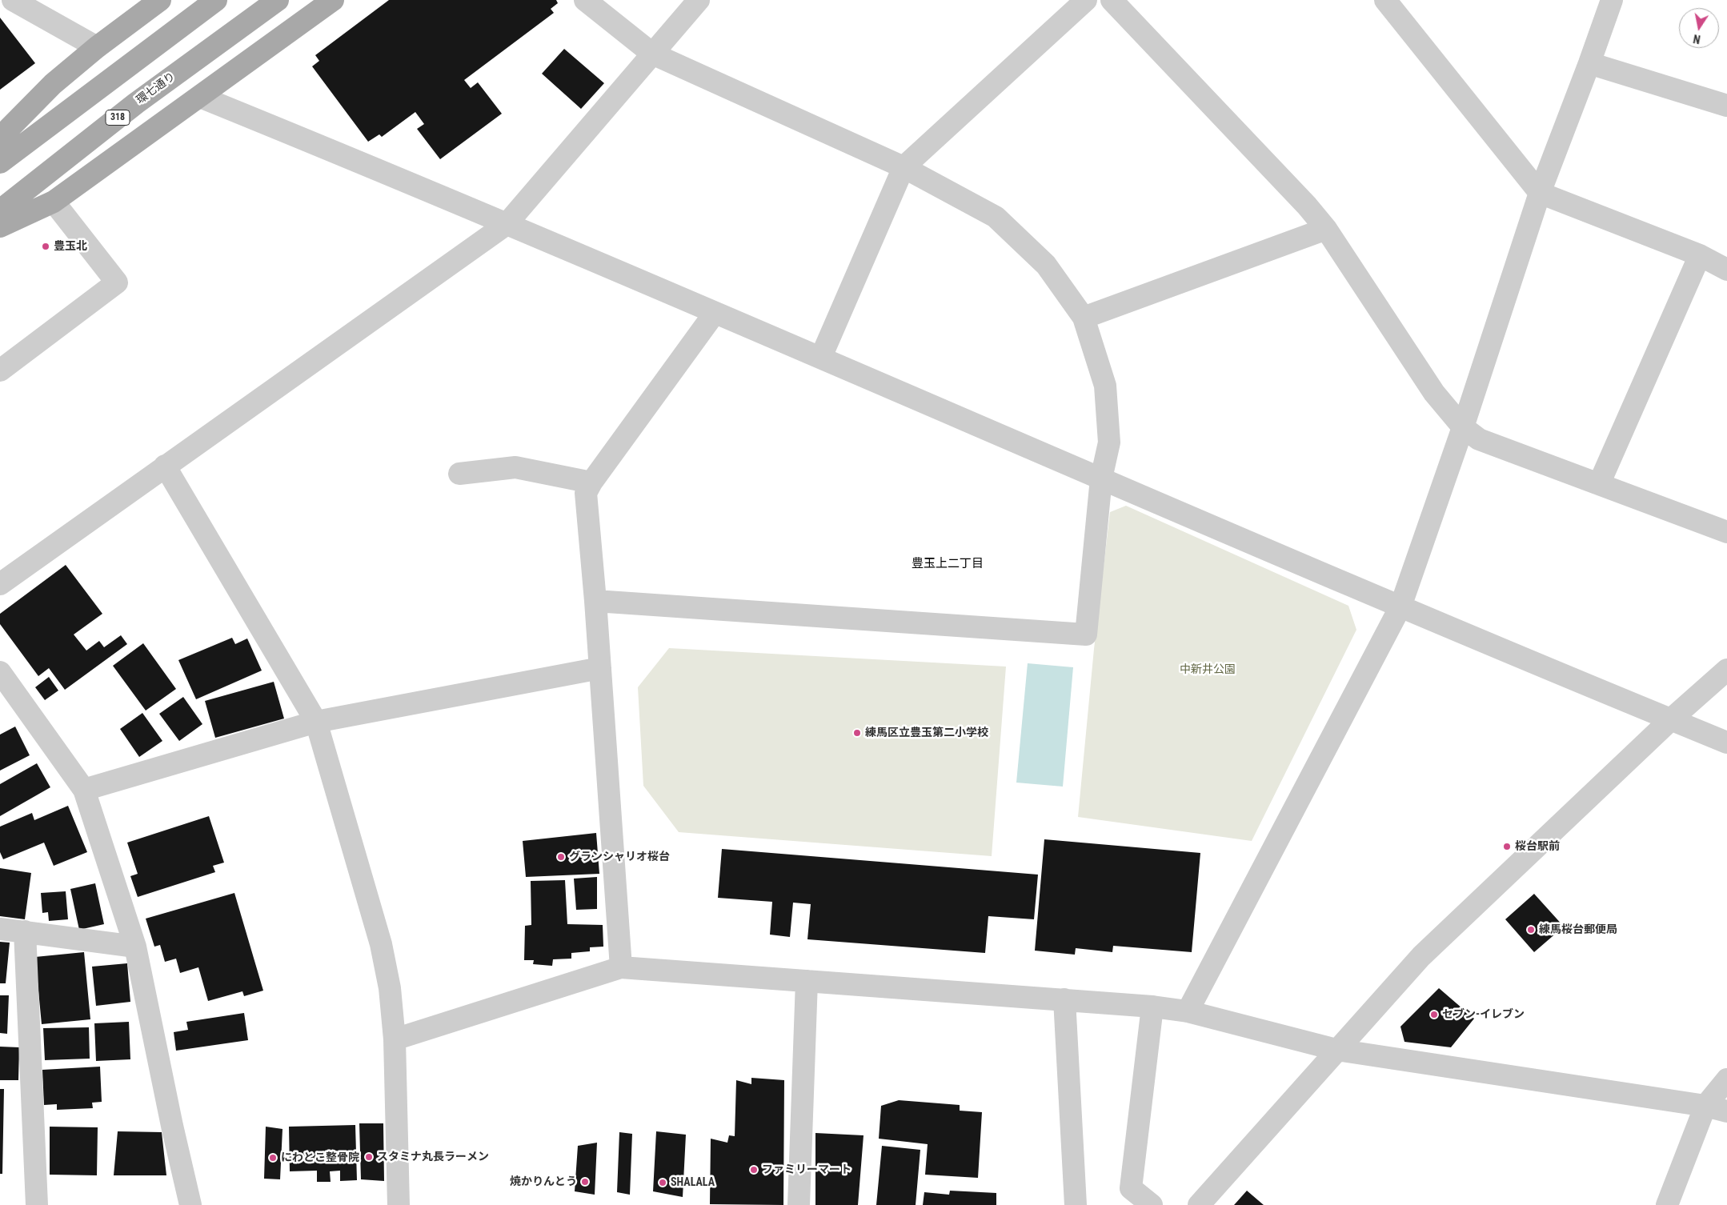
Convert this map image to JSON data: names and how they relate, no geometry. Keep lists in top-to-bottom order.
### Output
{
  "streets": {
    "main road": ["環七通り", "318"]
  },
  "districts": ["豊玉上二丁目"],
  "parks": ["中新井公園"],
  "places": [
    "豊玉北",
    "練馬区立豊玉第二小学校",
    "桜台駅前",
    "グランシャリオ桜台",
    "練馬桜台郵便局",
    "セブン-イレブン",
    "スタミナ丸長ラーメン",
    "にわとこ整骨院",
    "ファミリーマート",
    "焼かりんとう",
    "SHALALA"
  ],
  "north": "bottom"
}
